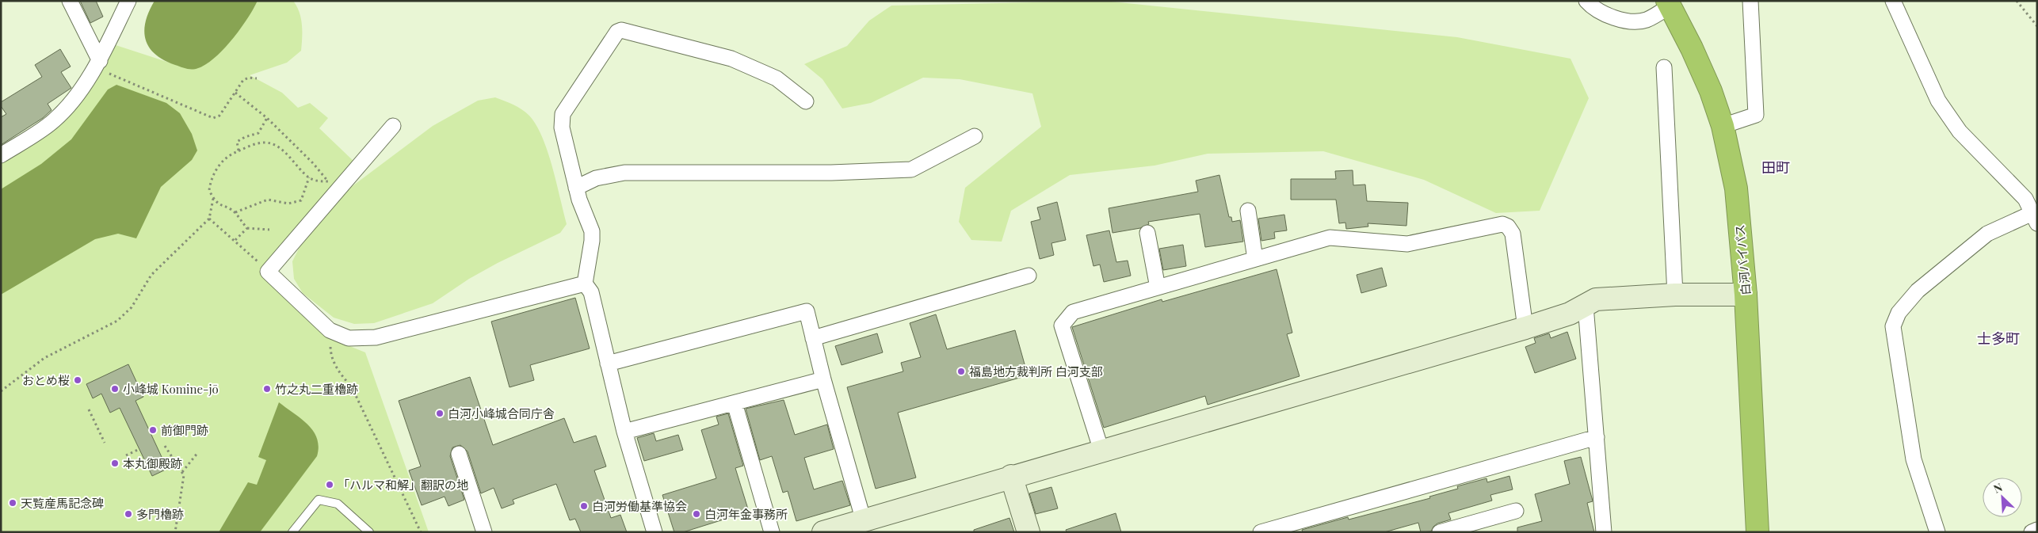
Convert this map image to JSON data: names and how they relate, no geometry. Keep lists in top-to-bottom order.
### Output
{
  "streets": {
    "highway": ["白河バイパス"]
  },
  "districts": ["田町", "士多町"],
  "places": [
    "福島地方裁判所 白河支部",
    "おとめ桜",
    "小峰城 Komine-jō",
    "竹之丸二重櫓跡",
    "白河小峰城合同庁舎",
    "前御門跡",
    "本丸御殿跡",
    "「ハルマ和解」翻訳の地",
    "天覧産馬記念碑",
    "白河労働基準協会",
    "多門櫓跡",
    "白河年金事務所"
  ],
  "north": "top left"
}
